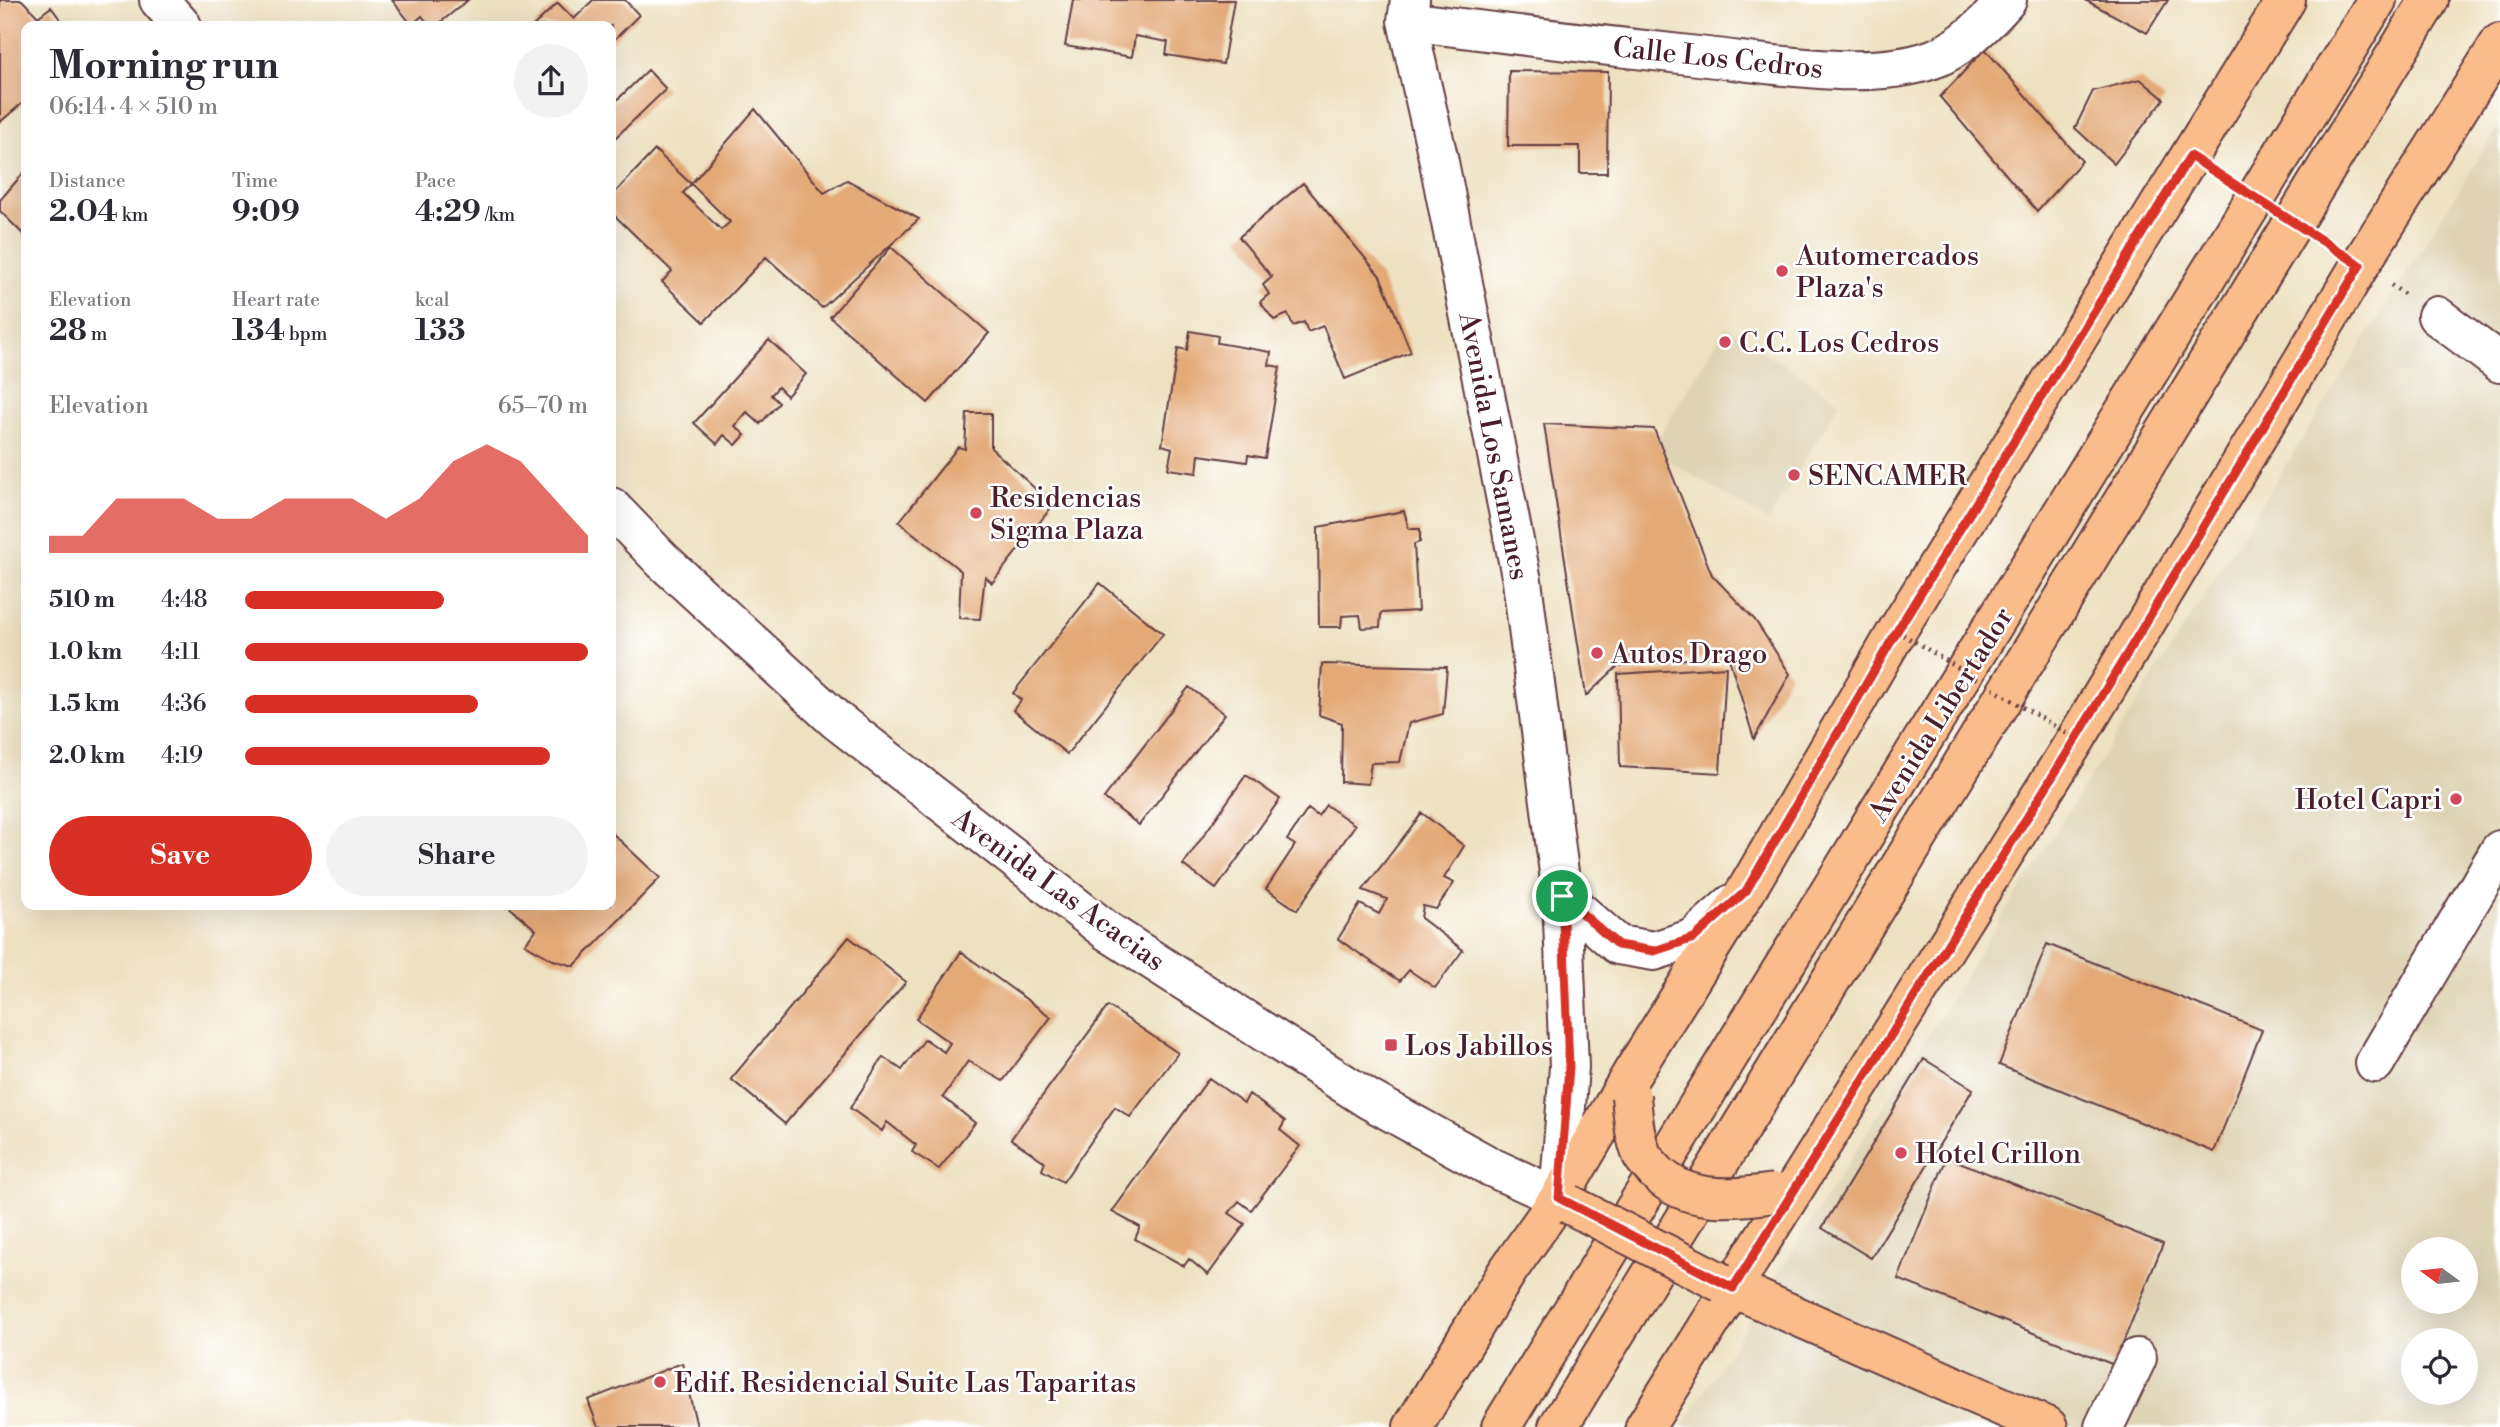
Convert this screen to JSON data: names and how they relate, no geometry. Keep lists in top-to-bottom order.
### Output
{
  "streets": {
    "main road": ["Avenida Libertador"],
    "street": ["Calle Los Cedros", "Avenida Los Samanes", "Avenida Las Acacias"]
  },
  "crossings": [
    ["Calle Los Cedros", "Avenida Los Samanes"],
    ["Avenida Los Samanes", "Avenida Las Acacias"]
  ],
  "places": {
    "other": [
      "Automercados Plaza's",
      "C.C. Los Cedros",
      "SENCAMER",
      "Residencias Sigma Plaza",
      "Autos Drago",
      "Hotel Capri",
      "Hotel Crillon",
      "Edif. Residencial Suite Las Taparitas"
    ],
    "transit": ["Los Jabillos"]
  },
  "north": "left",
  "page": {
    "heading": ["Morning run", "06:14 · 4 × 510 m"],
    "stats": [
      ["Distance", "2.04 km"],
      ["Time", "9:09"],
      ["Pace", "4:29 /km"],
      ["Elevation", "28 m"],
      ["Heart rate", "134 bpm"],
      ["kcal", "133"]
    ],
    "chart": ["Elevation", "65–70 m"],
    "list": [
      {
        "name": "510 m",
        "note": "4:48"
      },
      {
        "name": "1.0 km",
        "note": "4:11"
      },
      {
        "name": "1.5 km",
        "note": "4:36"
      },
      {
        "name": "2.0 km",
        "note": "4:19"
      }
    ],
    "buttons": ["Save", "Share"]
  }
}
